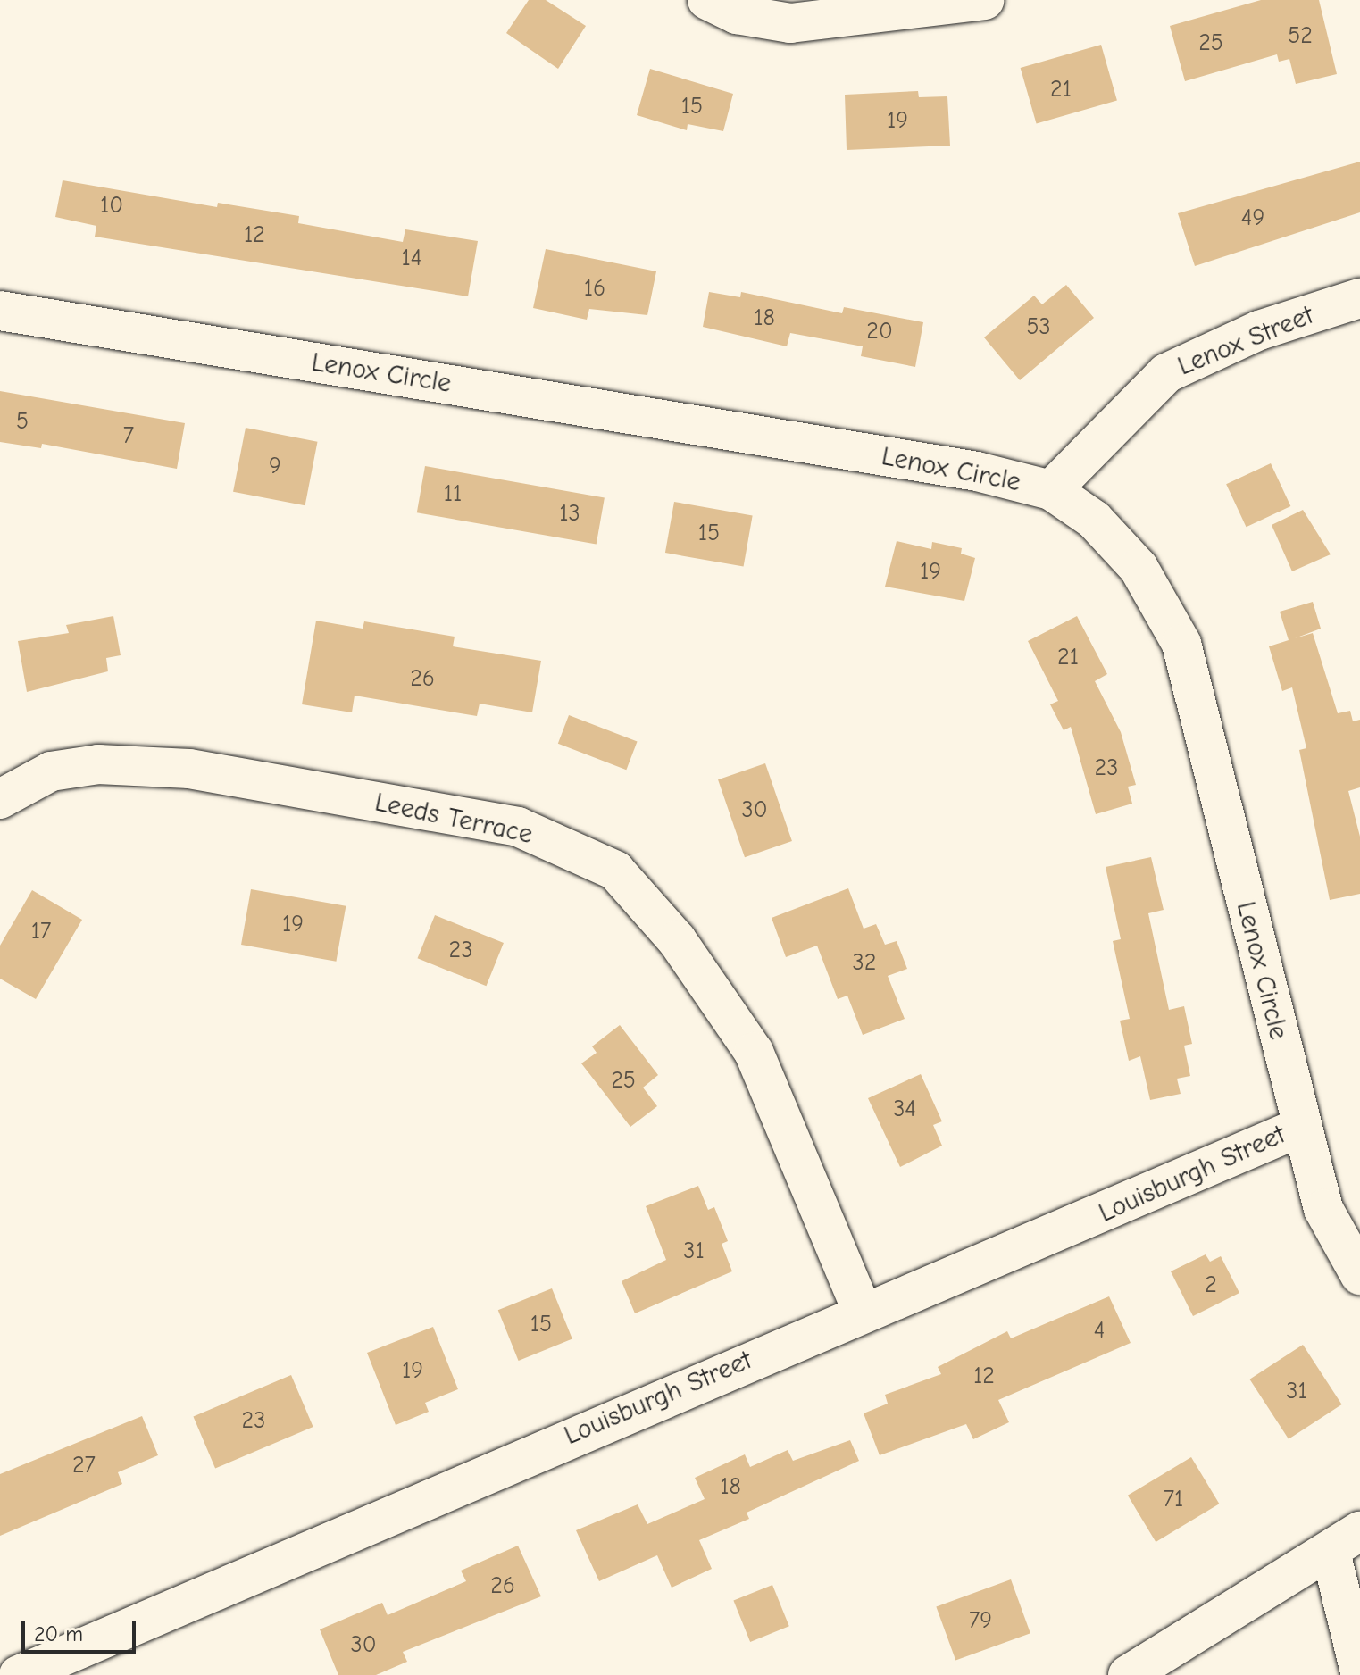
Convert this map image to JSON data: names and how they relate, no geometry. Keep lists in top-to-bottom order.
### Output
{
  "streets": {
    "street": [
      "Lenox Street",
      "Lenox Circle",
      "Leeds Terrace",
      "Louisburgh Street"
    ]
  },
  "crossings": [
    ["Lenox Street", "Lenox Circle"],
    ["Lenox Circle", "Louisburgh Street"],
    ["Leeds Terrace", "Louisburgh Street"]
  ],
  "house_numbers": [
    "52",
    "25",
    "21",
    "15",
    "19",
    "10",
    "49",
    "12",
    "14",
    "16",
    "18",
    "53",
    "20",
    "5",
    "7",
    "9",
    "11",
    "13",
    "15",
    "19",
    "21",
    "26",
    "23",
    "30",
    "19",
    "17",
    "23",
    "32",
    "25",
    "34",
    "31",
    "2",
    "15",
    "4",
    "19",
    "12",
    "31",
    "23",
    "27",
    "18",
    "71",
    "26",
    "79",
    "30"
  ],
  "scale_bar": "20 m"
}
